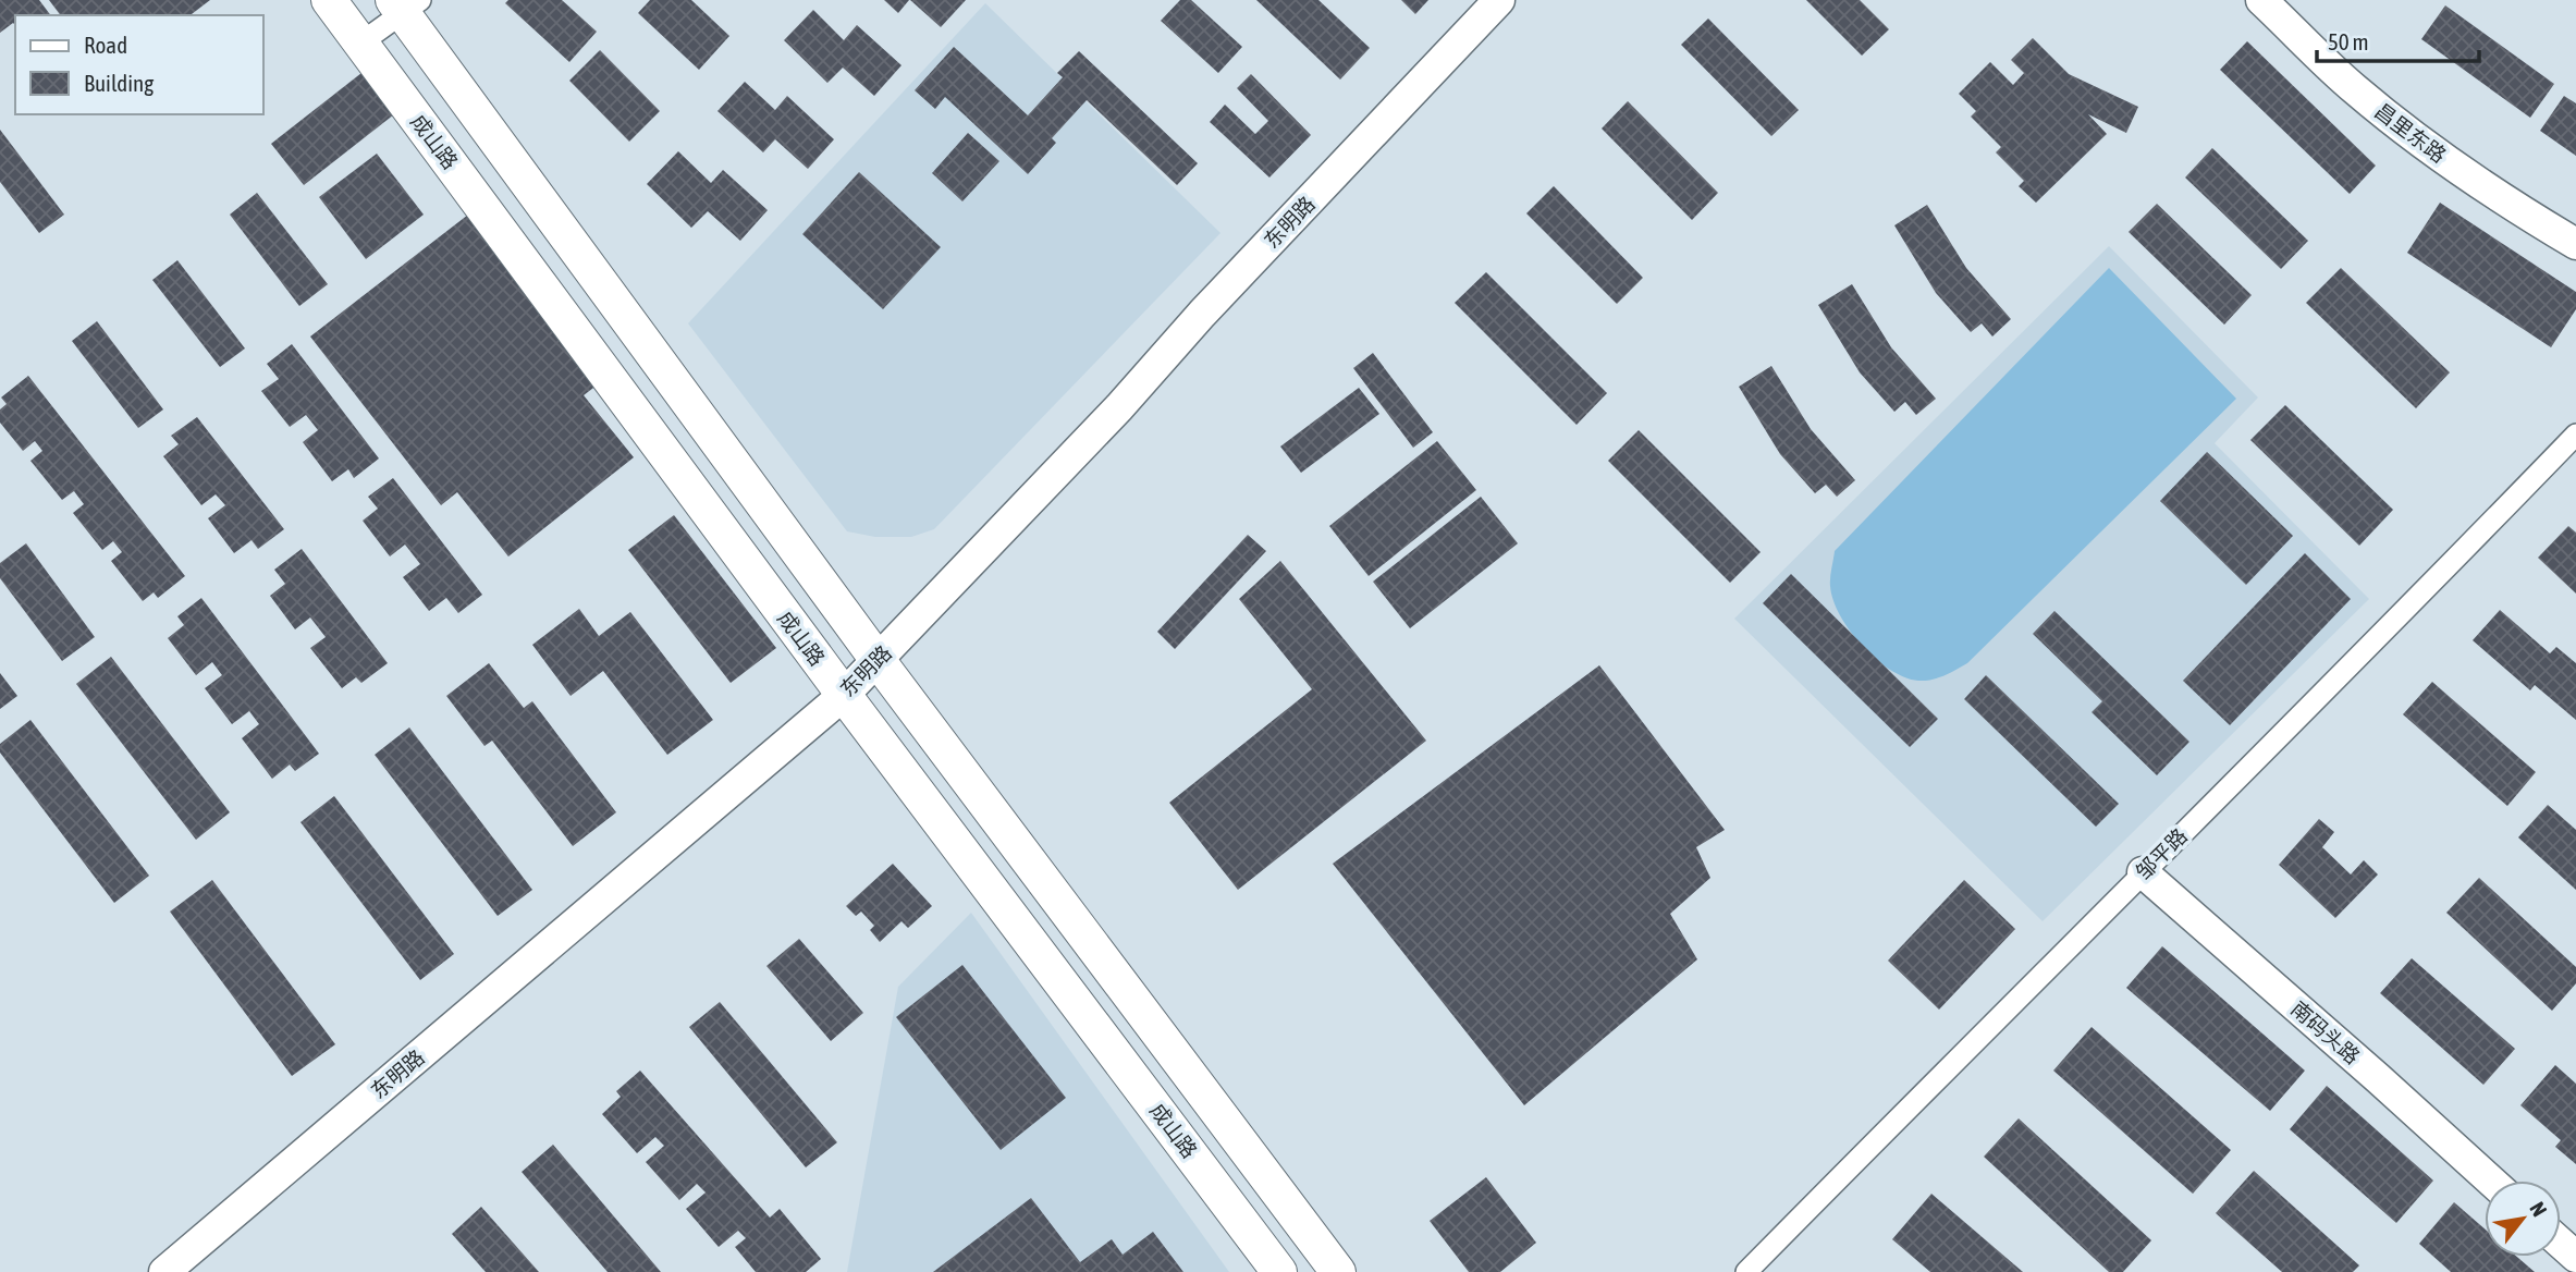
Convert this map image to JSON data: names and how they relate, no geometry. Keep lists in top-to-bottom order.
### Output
{
  "streets": {
    "main road": [
      "昌里东路",
      "成山路",
      "东明路",
      "南码头路"
    ],
    "street": ["邹平路"]
  },
  "crossings": [
    ["成山路", "东明路"],
    ["邹平路", "南码头路"]
  ],
  "legend": ["Road", "Building"],
  "scale_bar": "50 m",
  "north": "top right"
}
